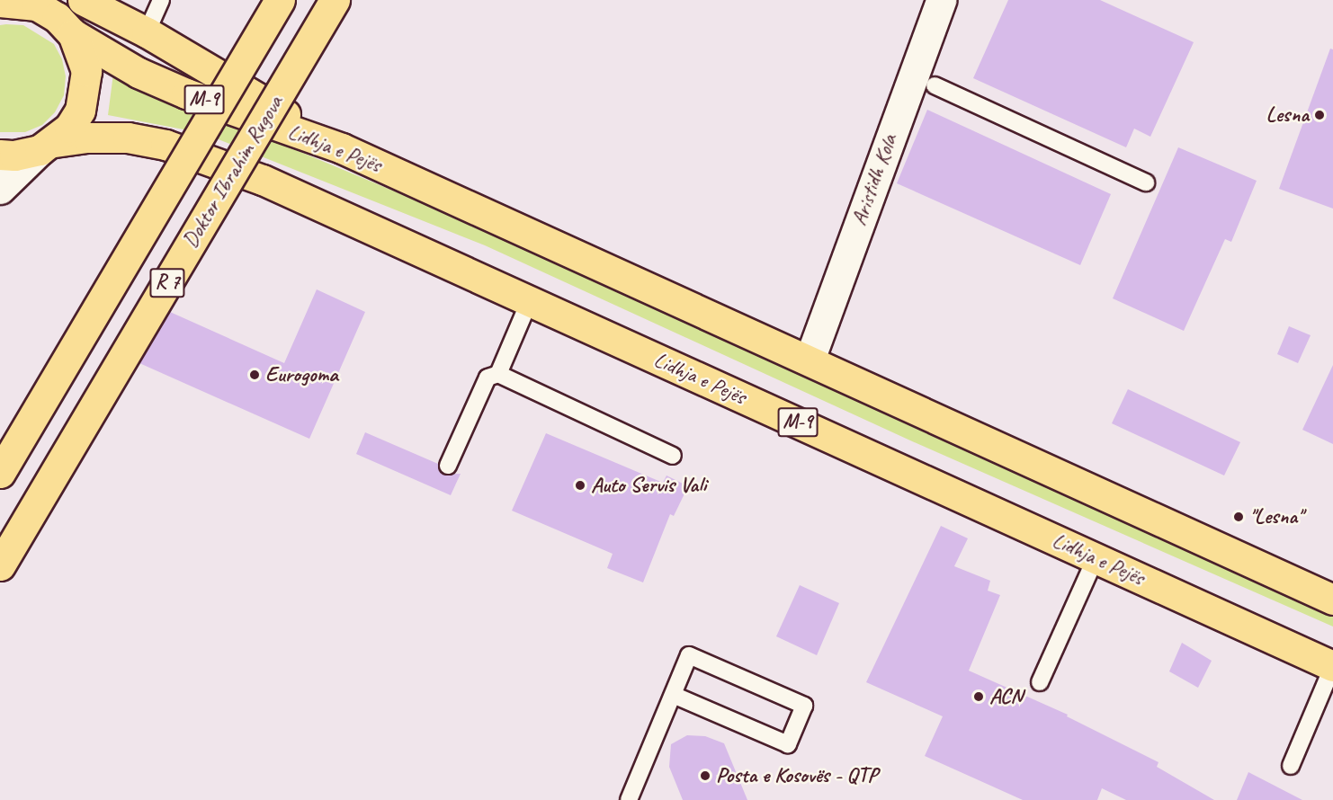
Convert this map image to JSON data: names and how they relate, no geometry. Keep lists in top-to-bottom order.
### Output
{
  "streets": {
    "highway": [
      "M-9",
      "Lidhja e Pejës",
      "Doktor Ibrahim Rugova",
      "R 7"
    ],
    "street": ["Aristidh Kola"]
  },
  "crossings": [
    ["Lidhja e Pejës", "Aristidh Kola"]
  ],
  "places": [
    "Lesna",
    "Eurogoma",
    "Auto Servis Vali",
    "\"Lesna\"",
    "ACN",
    "Posta e Kosovës - QTP"
  ]
}
